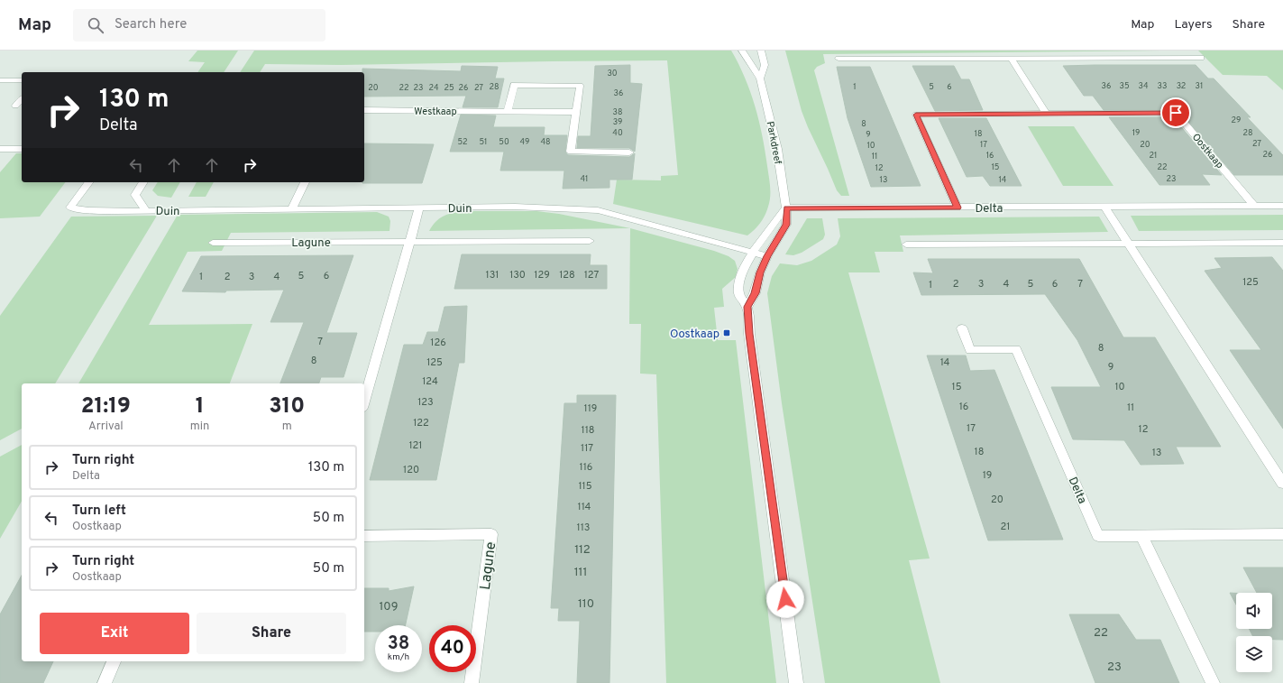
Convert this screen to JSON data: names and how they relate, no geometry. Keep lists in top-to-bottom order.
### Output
{
  "streets": {
    "street": [
      "Westkaap",
      "Parkdreef",
      "Oostkaap",
      "Duin",
      "Delta",
      "Lagune"
    ]
  },
  "crossings": [
    ["Parkdreef", "Duin"],
    ["Parkdreef", "Delta"],
    ["Oostkaap", "Delta"]
  ],
  "places": {
    "transit": ["Oostkaap"]
  },
  "house_numbers": [
    "30",
    "36",
    "35",
    "34",
    "33",
    "32",
    "31",
    "28",
    "1",
    "5",
    "6",
    "20",
    "22",
    "23",
    "24",
    "25",
    "26",
    "27",
    "36",
    "38",
    "29",
    "39",
    "8",
    "40",
    "19",
    "28",
    "18",
    "9",
    "52",
    "51",
    "50",
    "49",
    "48",
    "27",
    "17",
    "20",
    "10",
    "26",
    "16",
    "21",
    "11",
    "15",
    "22",
    "12",
    "41",
    "23",
    "13",
    "14",
    "131",
    "130",
    "129",
    "128",
    "127",
    "5",
    "6",
    "1",
    "2",
    "3",
    "4",
    "125",
    "2",
    "3",
    "4",
    "5",
    "6",
    "7",
    "1",
    "7",
    "126",
    "8",
    "8",
    "125",
    "14",
    "9",
    "124",
    "15",
    "10",
    "123",
    "16",
    "11",
    "119",
    "122",
    "17",
    "12",
    "118",
    "121",
    "117",
    "18",
    "13",
    "116",
    "120",
    "19",
    "115",
    "20",
    "114",
    "21",
    "113",
    "112",
    "111",
    "110",
    "109",
    "22",
    "23"
  ],
  "page": {
    "header": "Map",
    "search": "Search here",
    "nav": ["Map", "Layers", "Share"],
    "turn": ["130 m", "Delta"],
    "eta": [
      "21:19",
      "Arrival",
      "1",
      "min",
      "310",
      "m"
    ],
    "list": [
      {
        "name": "Turn right",
        "note": "Delta",
        "value": "130 m"
      },
      {
        "name": "Turn left",
        "note": "Oostkaap",
        "value": "50 m"
      },
      {
        "name": "Turn right",
        "note": "Oostkaap",
        "value": "50 m"
      }
    ],
    "buttons": ["Exit", "Share"],
    "speed": "38 km/h",
    "limit": "40"
  }
}
